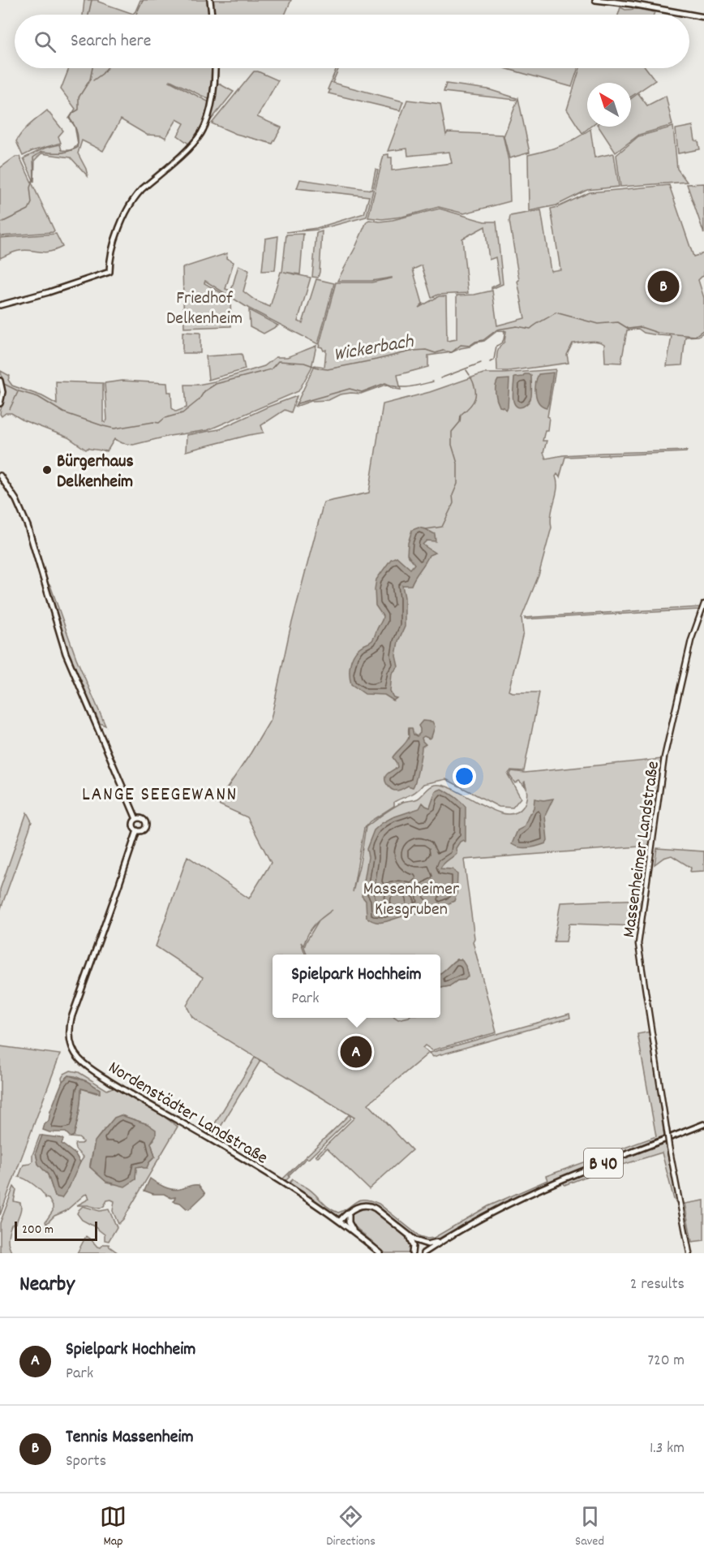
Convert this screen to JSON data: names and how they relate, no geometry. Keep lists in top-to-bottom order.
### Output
{
  "streets": {
    "main road": ["Nordenstädter Landstraße", "B 40"],
    "street": ["Massenheimer Landstraße"]
  },
  "districts": ["LANGE SEEGEWANN"],
  "water": ["Wickerbach"],
  "parks": ["Friedhof Delkenheim", "Massenheimer Kiesgruben"],
  "places": ["Bürgerhaus Delkenheim"],
  "scale_bar": "200 m",
  "north": "top left",
  "page": {
    "search": "Search here",
    "pins": ["B", "A"],
    "popup": ["Spielpark Hochheim", "Park"],
    "scale": "200 m",
    "heading": ["Nearby", "2 results"],
    "list": [
      {
        "mark": "A",
        "name": "Spielpark Hochheim",
        "note": "Park",
        "value": "720 m"
      },
      {
        "mark": "B",
        "name": "Tennis Massenheim",
        "note": "Sports",
        "value": "1.3 km"
      }
    ],
    "nav": ["Map", "Directions", "Saved"]
  }
}
